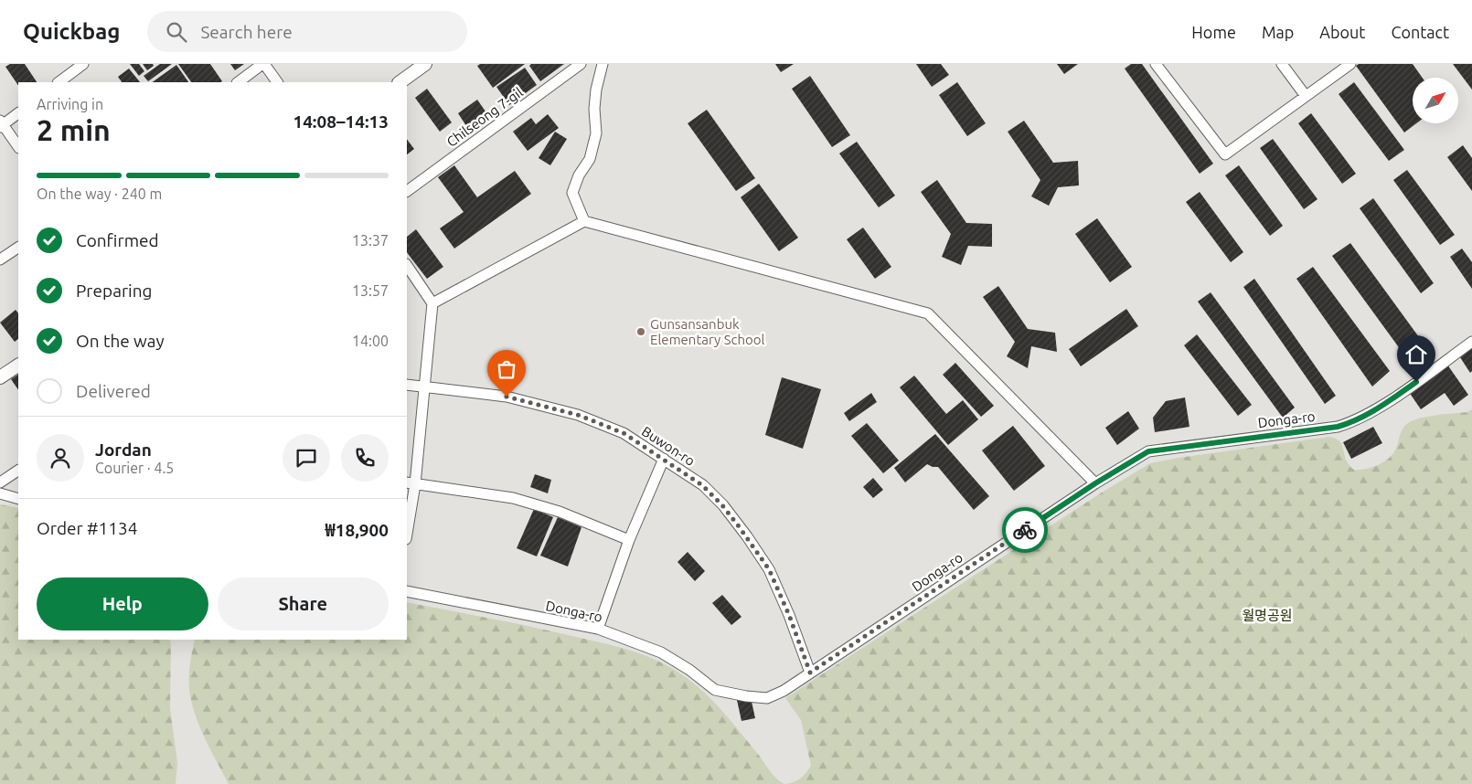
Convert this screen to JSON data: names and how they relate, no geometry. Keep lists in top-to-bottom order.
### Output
{
  "streets": {
    "street": ["Chilseong 7-gil", "Donga-ro", "Buwon-ro"]
  },
  "crossings": [
    ["Donga-ro", "Buwon-ro"]
  ],
  "parks": ["월명공원"],
  "places": ["Gunsansanbuk Elementary School"],
  "north": "top right",
  "page": {
    "header": "Quickbag",
    "search": "Search here",
    "nav": [
      "Home",
      "Map",
      "About",
      "Contact"
    ],
    "heading": ["2 min", "Arriving in", "14:08–14:13"],
    "panel": [
      "Jordan",
      "Courier · 4.5",
      "Order #1134",
      "₩18,900"
    ],
    "bar": "On the way · 240 m",
    "list": [
      ["Confirmed", "13:37"],
      ["Preparing", "13:57"],
      ["On the way", "14:00"],
      "Delivered"
    ],
    "buttons": ["Help", "Share"]
  }
}
